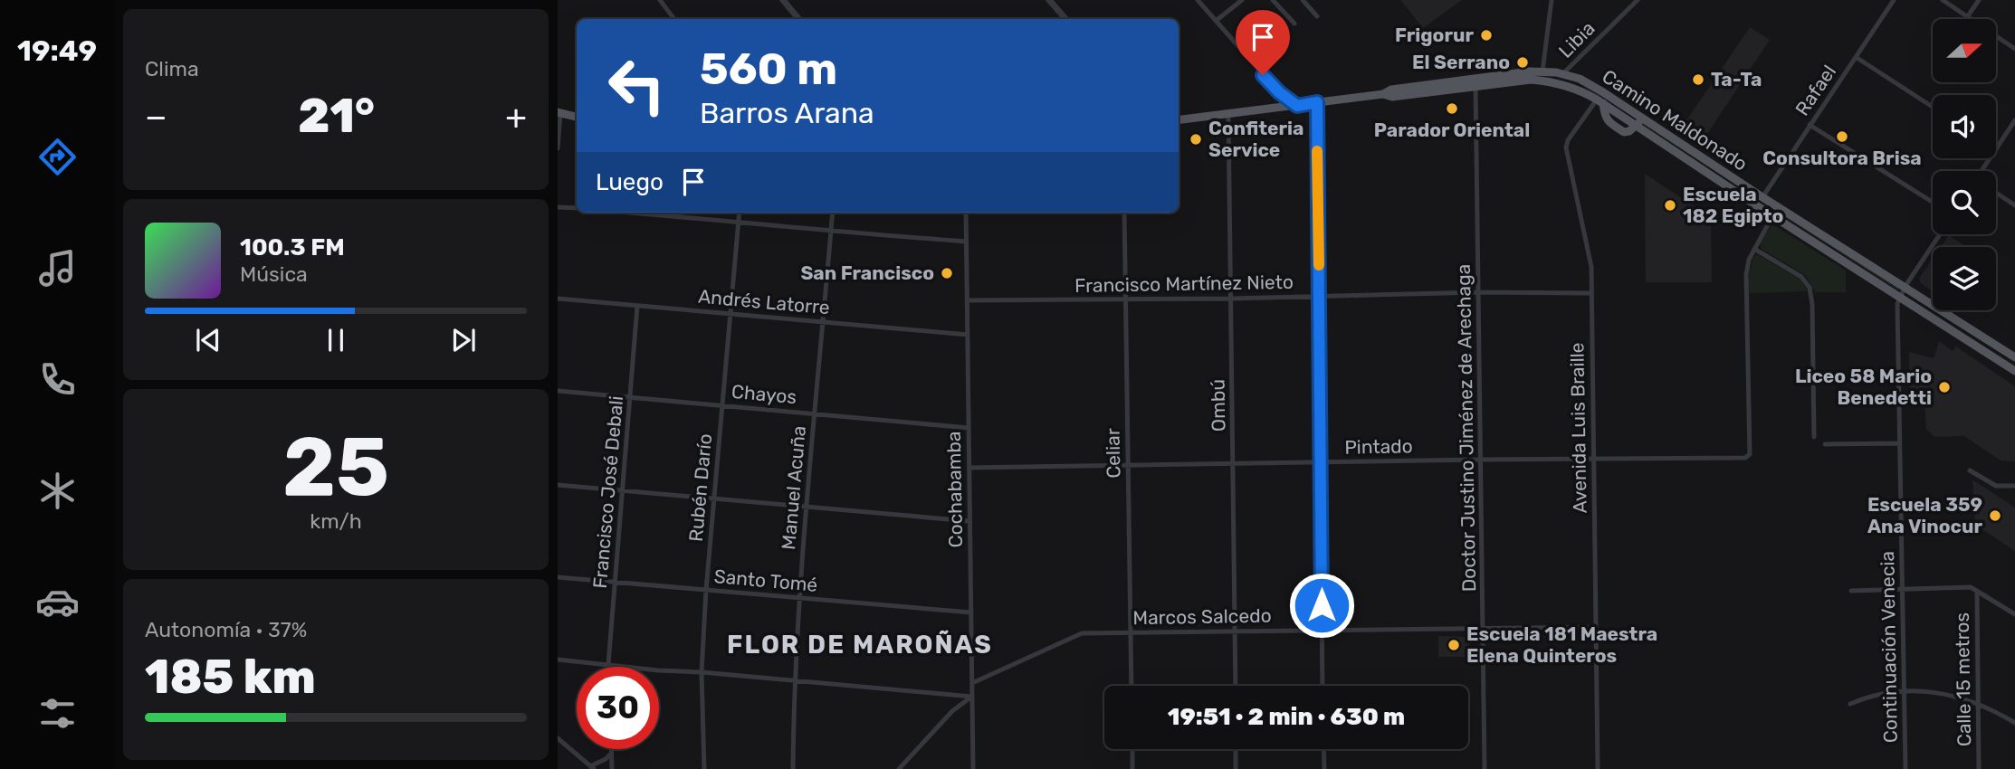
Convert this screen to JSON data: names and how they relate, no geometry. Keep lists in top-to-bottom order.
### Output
{
  "streets": {
    "main road": ["Camino Maldonado"],
    "street": [
      "Libia",
      "Rafael",
      "Francisco Martínez Nieto",
      "Andrés Latorre",
      "Chayos",
      "Ombú",
      "Doctor Justino Jiménez de Arechaga",
      "Avenida Luis Braille",
      "Pintado",
      "Celiar",
      "Rubén Darío",
      "Manuel Acuña",
      "Cochabamba",
      "Francisco José Debali",
      "Santo Tomé",
      "Marcos Salcedo",
      "Continuación Venecia",
      "Calle 15 metros"
    ]
  },
  "crossings": [
    ["Libia", "Camino Maldonado"],
    ["Rafael", "Camino Maldonado"],
    ["Camino Maldonado", "Ombú"],
    ["Camino Maldonado", "Doctor Justino Jiménez de Arechaga"],
    ["Camino Maldonado", "Avenida Luis Braille"],
    ["Camino Maldonado", "Continuación Venecia"],
    ["Francisco Martínez Nieto", "Ombú"],
    ["Francisco Martínez Nieto", "Doctor Justino Jiménez de Arechaga"],
    ["Francisco Martínez Nieto", "Avenida Luis Braille"],
    ["Francisco Martínez Nieto", "Celiar"],
    ["Francisco Martínez Nieto", "Cochabamba"],
    ["Andrés Latorre", "Rubén Darío"],
    ["Andrés Latorre", "Manuel Acuña"],
    ["Andrés Latorre", "Cochabamba"],
    ["Andrés Latorre", "Francisco José Debali"],
    ["Chayos", "Rubén Darío"],
    ["Chayos", "Manuel Acuña"],
    ["Chayos", "Cochabamba"],
    ["Chayos", "Francisco José Debali"],
    ["Ombú", "Pintado"],
    ["Ombú", "Marcos Salcedo"],
    ["Doctor Justino Jiménez de Arechaga", "Pintado"],
    ["Doctor Justino Jiménez de Arechaga", "Marcos Salcedo"],
    ["Avenida Luis Braille", "Pintado"],
    ["Avenida Luis Braille", "Marcos Salcedo"],
    ["Pintado", "Celiar"],
    ["Pintado", "Cochabamba"],
    ["Celiar", "Marcos Salcedo"],
    ["Rubén Darío", "Santo Tomé"],
    ["Manuel Acuña", "Santo Tomé"],
    ["Cochabamba", "Santo Tomé"],
    ["Cochabamba", "Marcos Salcedo"],
    ["Francisco José Debali", "Santo Tomé"]
  ],
  "districts": ["FLOR DE MAROÑAS"],
  "places": [
    "Frigorur",
    "El Serrano",
    "Ta-Ta",
    "Parador Oriental",
    "Consultora Brisa",
    "Confiteria Service",
    "Escuela 182 Egipto",
    "San Francisco",
    "Liceo 58 Mario Benedetti",
    "Escuela 359 Ana Vinocur",
    "Escuela 181 Maestra Elena Quinteros"
  ],
  "north": "right",
  "page": {
    "tabs": "19:49",
    "tile": [
      "Clima",
      ["25", "km/h"],
      ["Autonomía · 37%", "185 km"]
    ],
    "turn": ["560 m", "Barros Arana"],
    "heat": ["−", "21°", "+"],
    "then": "Luego",
    "song": ["100.3 FM", "Música"],
    "limit": "30",
    "trip": "19:51 · 2 min · 630 m"
  }
}
